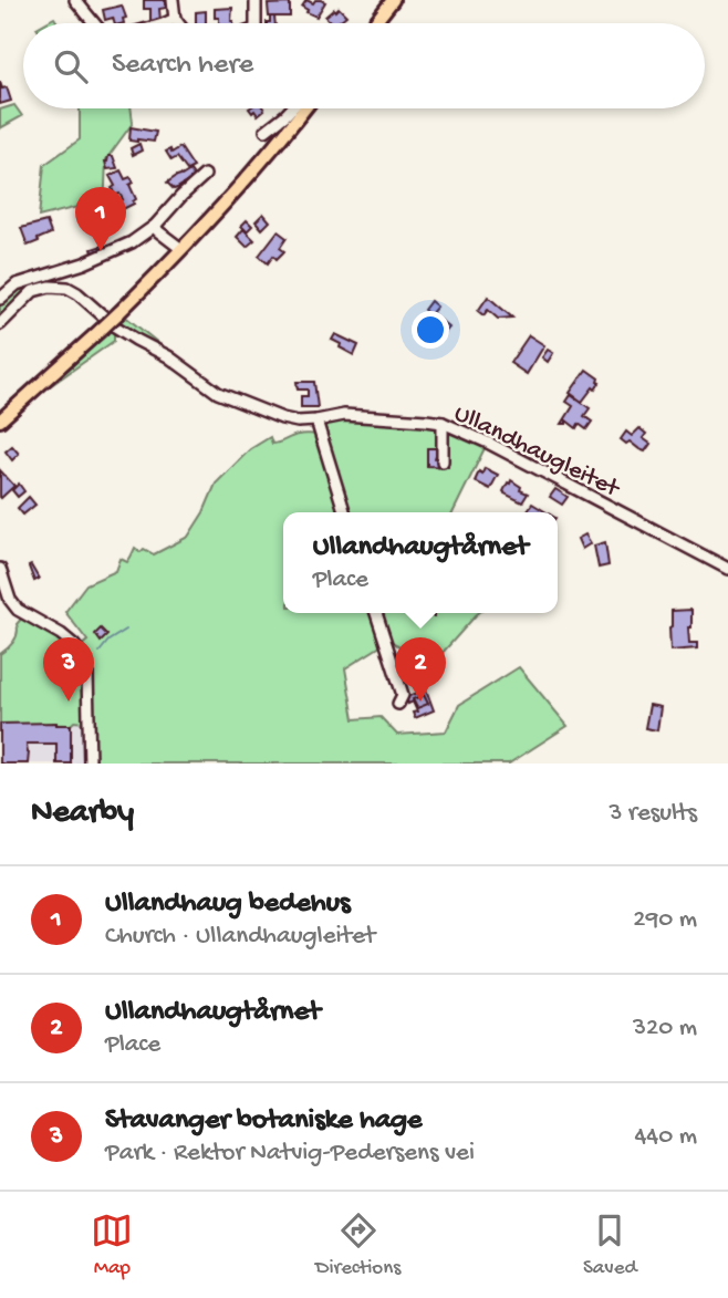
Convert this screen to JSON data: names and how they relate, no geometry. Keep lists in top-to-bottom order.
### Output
{
  "streets": {
    "street": ["Ullandhaugleitet"]
  },
  "page": {
    "search": "Search here",
    "pins": ["1", "2", "3"],
    "popup": ["Ullandhaugtårnet", "Place"],
    "heading": ["Nearby", "3 results"],
    "list": [
      {
        "mark": "1",
        "name": "Ullandhaug bedehus",
        "note": "Church · Ullandhaugleitet",
        "value": "290 m"
      },
      {
        "mark": "2",
        "name": "Ullandhaugtårnet",
        "note": "Place",
        "value": "320 m"
      },
      {
        "mark": "3",
        "name": "Stavanger botaniske hage",
        "note": "Park · Rektor Natvig-Pedersens vei",
        "value": "440 m"
      }
    ],
    "nav": ["Map", "Directions", "Saved"]
  }
}
